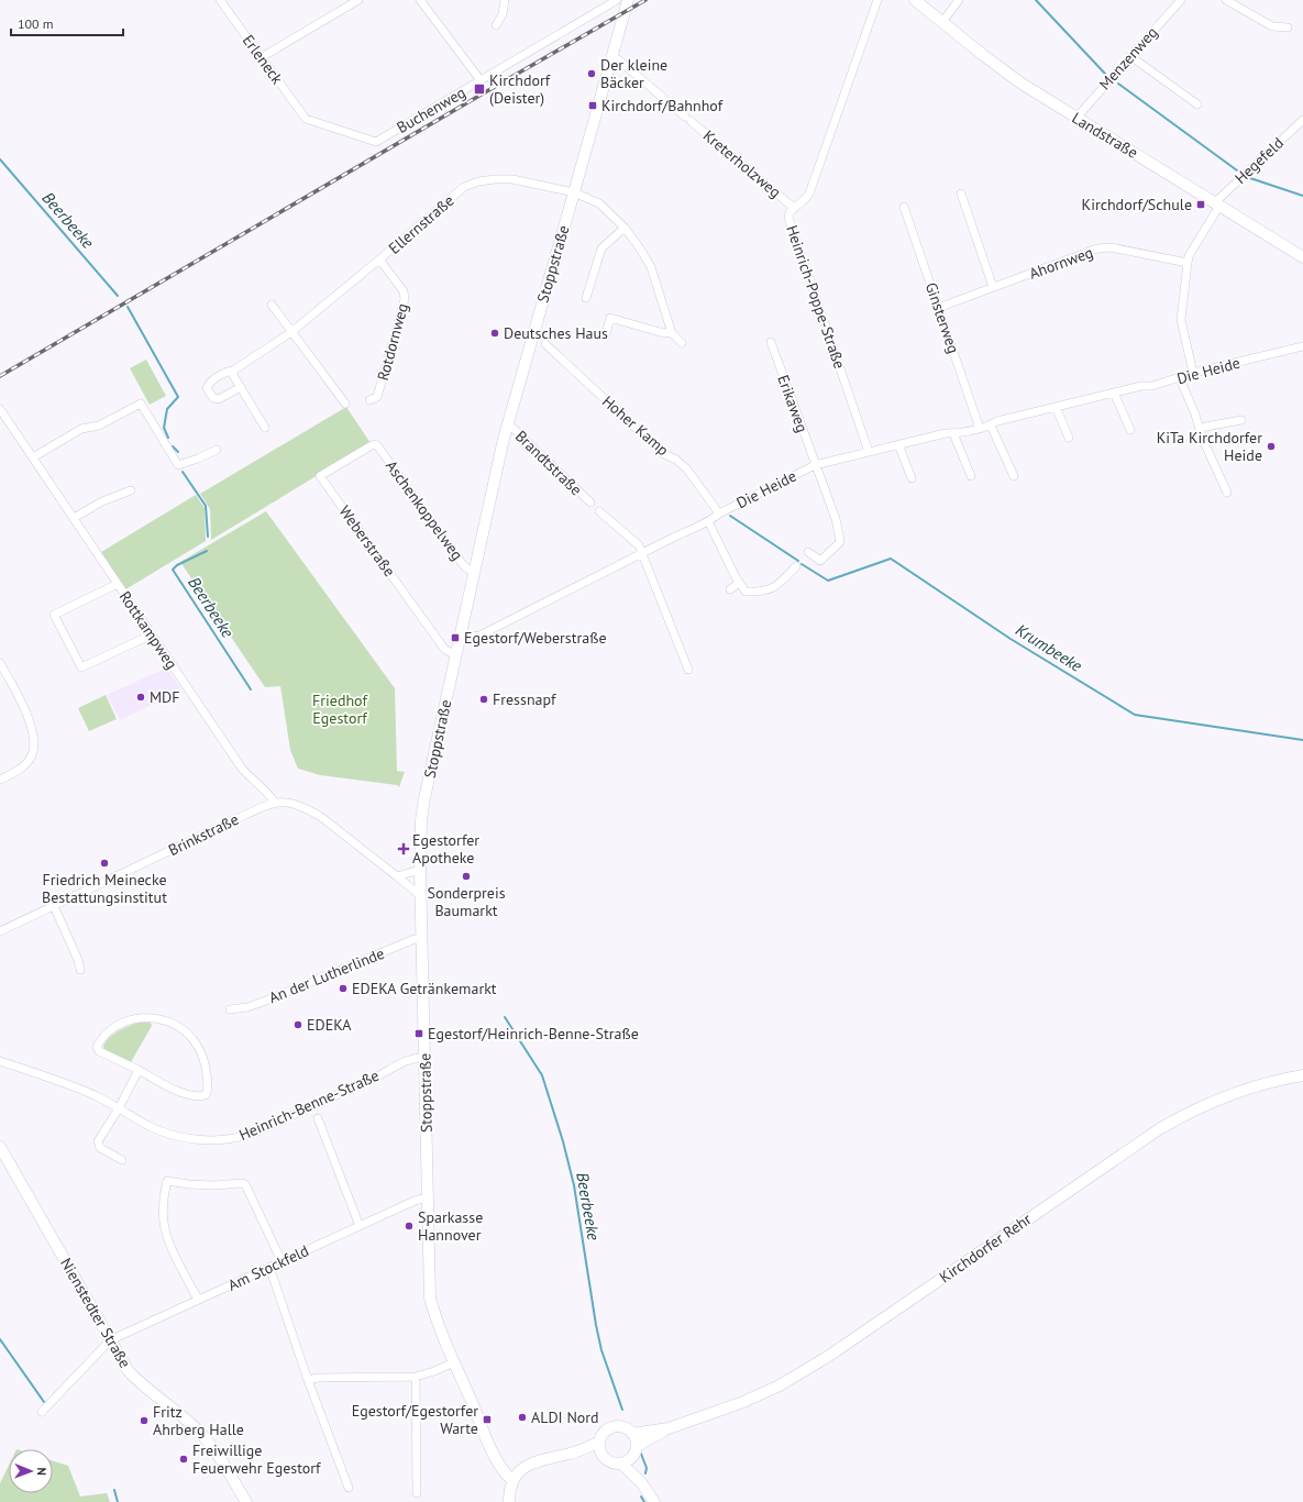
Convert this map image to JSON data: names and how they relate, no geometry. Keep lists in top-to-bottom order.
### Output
{
  "streets": {
    "main road": [
      "Landstraße",
      "Stoppstraße",
      "Kirchdorfer Rehr",
      "Nienstedter Straße"
    ],
    "street": [
      "Menzenweg",
      "Erleneck",
      "Buchenweg",
      "Hegefeld",
      "Kreterholzweg",
      "Ellernstraße",
      "Ahornweg",
      "Heinrich-Poppe-Straße",
      "Ginsterweg",
      "Rotdornweg",
      "Die Heide",
      "Erikaweg",
      "Hoher Kamp",
      "Brandtstraße",
      "Aschenkoppelweg",
      "Weberstraße",
      "Rottkampweg",
      "Brinkstraße",
      "An der Lutherlinde",
      "Heinrich-Benne-Straße",
      "Am Stockfeld"
    ]
  },
  "crossings": [
    ["Menzenweg", "Landstraße"],
    ["Erleneck", "Buchenweg"],
    ["Landstraße", "Hegefeld"],
    ["Hegefeld", "Ahornweg"],
    ["Hegefeld", "Die Heide"],
    ["Kreterholzweg", "Stoppstraße"],
    ["Kreterholzweg", "Heinrich-Poppe-Straße"],
    ["Ellernstraße", "Stoppstraße"],
    ["Ellernstraße", "Rotdornweg"],
    ["Ahornweg", "Ginsterweg"],
    ["Stoppstraße", "Die Heide"],
    ["Stoppstraße", "Brandtstraße"],
    ["Stoppstraße", "Aschenkoppelweg"],
    ["Stoppstraße", "Weberstraße"],
    ["Stoppstraße", "Brinkstraße"],
    ["Stoppstraße", "An der Lutherlinde"],
    ["Stoppstraße", "Heinrich-Benne-Straße"],
    ["Stoppstraße", "Am Stockfeld"],
    ["Heinrich-Poppe-Straße", "Die Heide"],
    ["Ginsterweg", "Die Heide"],
    ["Die Heide", "Erikaweg"],
    ["Die Heide", "Hoher Kamp"],
    ["Aschenkoppelweg", "Weberstraße"],
    ["Rottkampweg", "Brinkstraße"],
    ["Am Stockfeld", "Nienstedter Straße"]
  ],
  "water": ["Beerbeeke", "Krumbeeke"],
  "parks": ["Friedhof Egestorf"],
  "places": {
    "other": [
      "Der kleine Bäcker",
      "Deutsches Haus",
      "KiTa Kirchdorfer Heide",
      "MDF",
      "Fressnapf",
      "Friedrich Meinecke Bestattungsinstitut",
      "Sonderpreis Baumarkt",
      "EDEKA Getränkemarkt",
      "EDEKA",
      "Sparkasse Hannover",
      "ALDI Nord",
      "Fritz Ahrberg Halle",
      "Freiwillige Feuerwehr Egestorf"
    ],
    "transit": [
      "Kirchdorf (Deister)",
      "Kirchdorf/Bahnhof",
      "Kirchdorf/Schule",
      "Egestorf/Weberstraße",
      "Egestorf/Heinrich-Benne-Straße",
      "Egestorf/Egestorfer Warte"
    ],
    "health": ["Egestorfer Apotheke"]
  },
  "scale_bar": "100 m",
  "north": "right"
}
